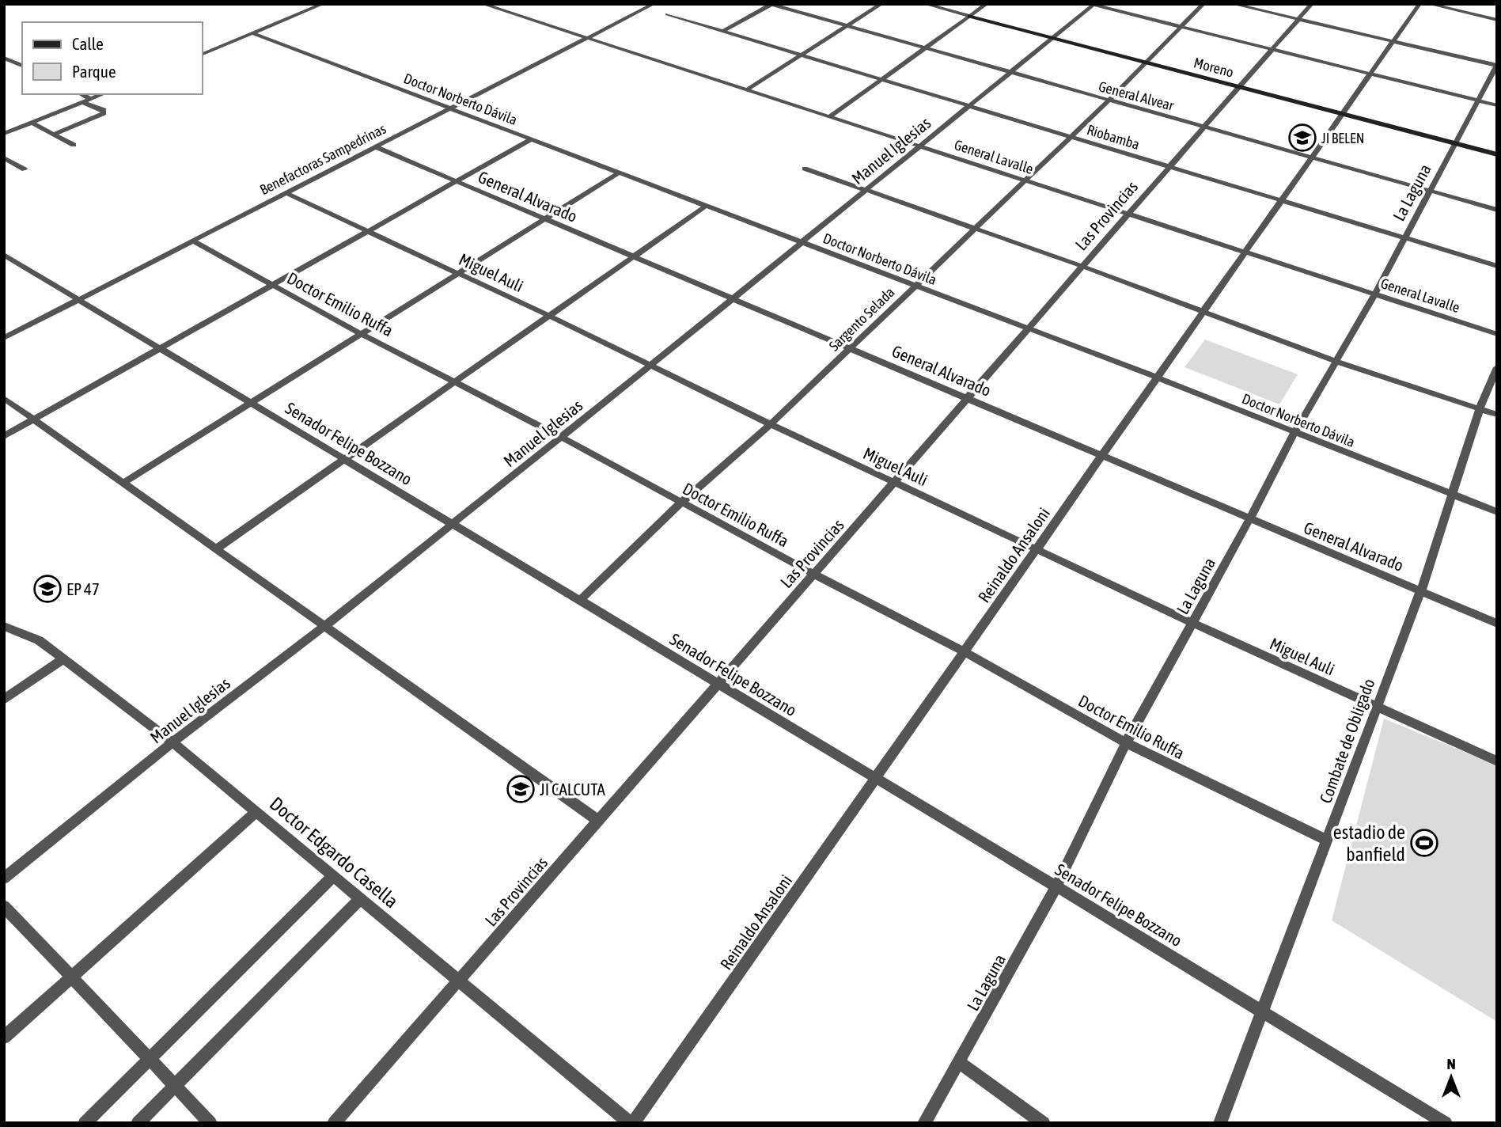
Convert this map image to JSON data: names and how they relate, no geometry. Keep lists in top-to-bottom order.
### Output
{
  "streets": {
    "street": [
      "Moreno",
      "General Alvear",
      "Doctor Norberto Dávila",
      "Riobamba",
      "Manuel Iglesias",
      "General Lavalle",
      "Benefactoras Sampedrinas",
      "La Laguna",
      "General Alvarado",
      "Las Provincias",
      "Miguel Auli",
      "Doctor Emilio Ruffa",
      "Sargento Selada",
      "Senador Felipe Bozzano",
      "Reinaldo Ansaloni",
      "Combate de Obligado",
      "Doctor Edgardo Casella"
    ]
  },
  "crossings": [
    ["Moreno", "Manuel Iglesias"],
    ["Moreno", "La Laguna"],
    ["Moreno", "Las Provincias"],
    ["Moreno", "Sargento Selada"],
    ["Moreno", "Reinaldo Ansaloni"],
    ["General Alvear", "Manuel Iglesias"],
    ["General Alvear", "La Laguna"],
    ["General Alvear", "Las Provincias"],
    ["General Alvear", "Sargento Selada"],
    ["General Alvear", "Reinaldo Ansaloni"],
    ["Doctor Norberto Dávila", "Manuel Iglesias"],
    ["Doctor Norberto Dávila", "Benefactoras Sampedrinas"],
    ["Doctor Norberto Dávila", "La Laguna"],
    ["Doctor Norberto Dávila", "Las Provincias"],
    ["Doctor Norberto Dávila", "Sargento Selada"],
    ["Doctor Norberto Dávila", "Reinaldo Ansaloni"],
    ["Doctor Norberto Dávila", "Combate de Obligado"],
    ["Riobamba", "Manuel Iglesias"],
    ["Riobamba", "La Laguna"],
    ["Riobamba", "Las Provincias"],
    ["Riobamba", "Sargento Selada"],
    ["Riobamba", "Reinaldo Ansaloni"],
    ["Manuel Iglesias", "General Lavalle"],
    ["Manuel Iglesias", "General Alvarado"],
    ["Manuel Iglesias", "Miguel Auli"],
    ["Manuel Iglesias", "Doctor Emilio Ruffa"],
    ["Manuel Iglesias", "Senador Felipe Bozzano"],
    ["Manuel Iglesias", "Doctor Edgardo Casella"],
    ["General Lavalle", "Benefactoras Sampedrinas"],
    ["General Lavalle", "La Laguna"],
    ["General Lavalle", "Las Provincias"],
    ["General Lavalle", "Sargento Selada"],
    ["General Lavalle", "Reinaldo Ansaloni"],
    ["Benefactoras Sampedrinas", "General Alvarado"],
    ["Benefactoras Sampedrinas", "Miguel Auli"],
    ["Benefactoras Sampedrinas", "Doctor Emilio Ruffa"],
    ["Benefactoras Sampedrinas", "Senador Felipe Bozzano"],
    ["La Laguna", "General Alvarado"],
    ["La Laguna", "Miguel Auli"],
    ["La Laguna", "Doctor Emilio Ruffa"],
    ["La Laguna", "Senador Felipe Bozzano"],
    ["General Alvarado", "Las Provincias"],
    ["General Alvarado", "Sargento Selada"],
    ["General Alvarado", "Reinaldo Ansaloni"],
    ["General Alvarado", "Combate de Obligado"],
    ["Las Provincias", "Miguel Auli"],
    ["Las Provincias", "Doctor Emilio Ruffa"],
    ["Las Provincias", "Senador Felipe Bozzano"],
    ["Las Provincias", "Doctor Edgardo Casella"],
    ["Miguel Auli", "Sargento Selada"],
    ["Miguel Auli", "Reinaldo Ansaloni"],
    ["Miguel Auli", "Combate de Obligado"],
    ["Doctor Emilio Ruffa", "Sargento Selada"],
    ["Doctor Emilio Ruffa", "Reinaldo Ansaloni"],
    ["Doctor Emilio Ruffa", "Combate de Obligado"],
    ["Sargento Selada", "Senador Felipe Bozzano"],
    ["Senador Felipe Bozzano", "Reinaldo Ansaloni"],
    ["Senador Felipe Bozzano", "Combate de Obligado"],
    ["Reinaldo Ansaloni", "Doctor Edgardo Casella"]
  ],
  "places": {
    "school or university": ["JI BELEN", "EP 47", "JI CALCUTA"],
    "sports": ["estadio de banfield"]
  },
  "legend": ["Calle", "Parque"],
  "north": "top"
}
